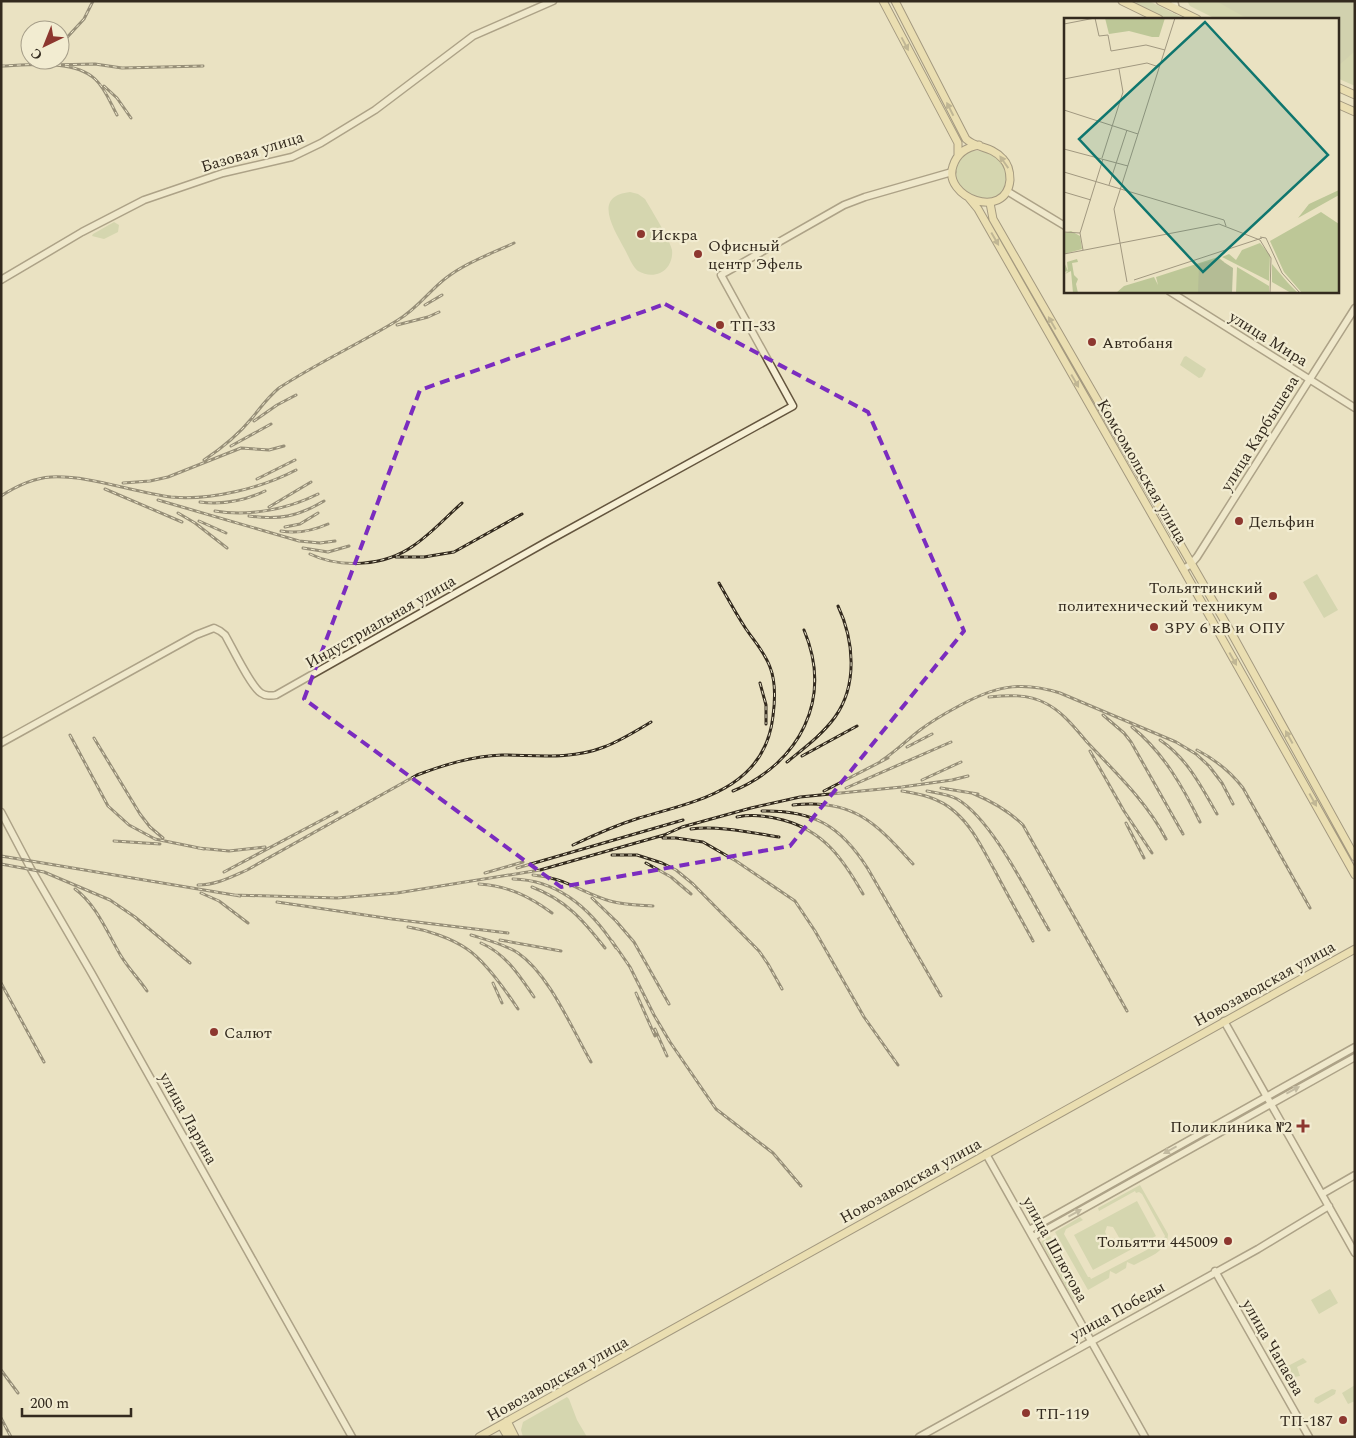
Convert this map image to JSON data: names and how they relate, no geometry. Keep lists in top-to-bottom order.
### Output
{
  "streets": {
    "main road": ["Комсомольская улица", "Новозаводская улица"],
    "street": [
      "Базовая улица",
      "улица Мира",
      "улица Карбышева",
      "Индустриальная улица",
      "улица Ларина",
      "улица Шлютова",
      "улица Победы",
      "улица Чапаева"
    ]
  },
  "crossings": [
    ["улица Мира", "улица Карбышева"],
    ["улица Карбышева", "Комсомольская улица"],
    ["Комсомольская улица", "Индустриальная улица"],
    ["Новозаводская улица", "улица Шлютова"],
    ["улица Шлютова", "улица Победы"],
    ["улица Победы", "улица Чапаева"]
  ],
  "places": {
    "other": [
      "Искра",
      "Офисный центр Эфель",
      "ТП-33",
      "Автобаня",
      "Дельфин",
      "Тольяттинский политехнический техникум",
      "ЗРУ 6 кВ и ОПУ",
      "Салют",
      "Тольятти 445009",
      "ТП-119",
      "ТП-187"
    ],
    "health": ["Поликлиника №2"]
  },
  "scale_bar": "200 m",
  "north": "bottom left"
}
